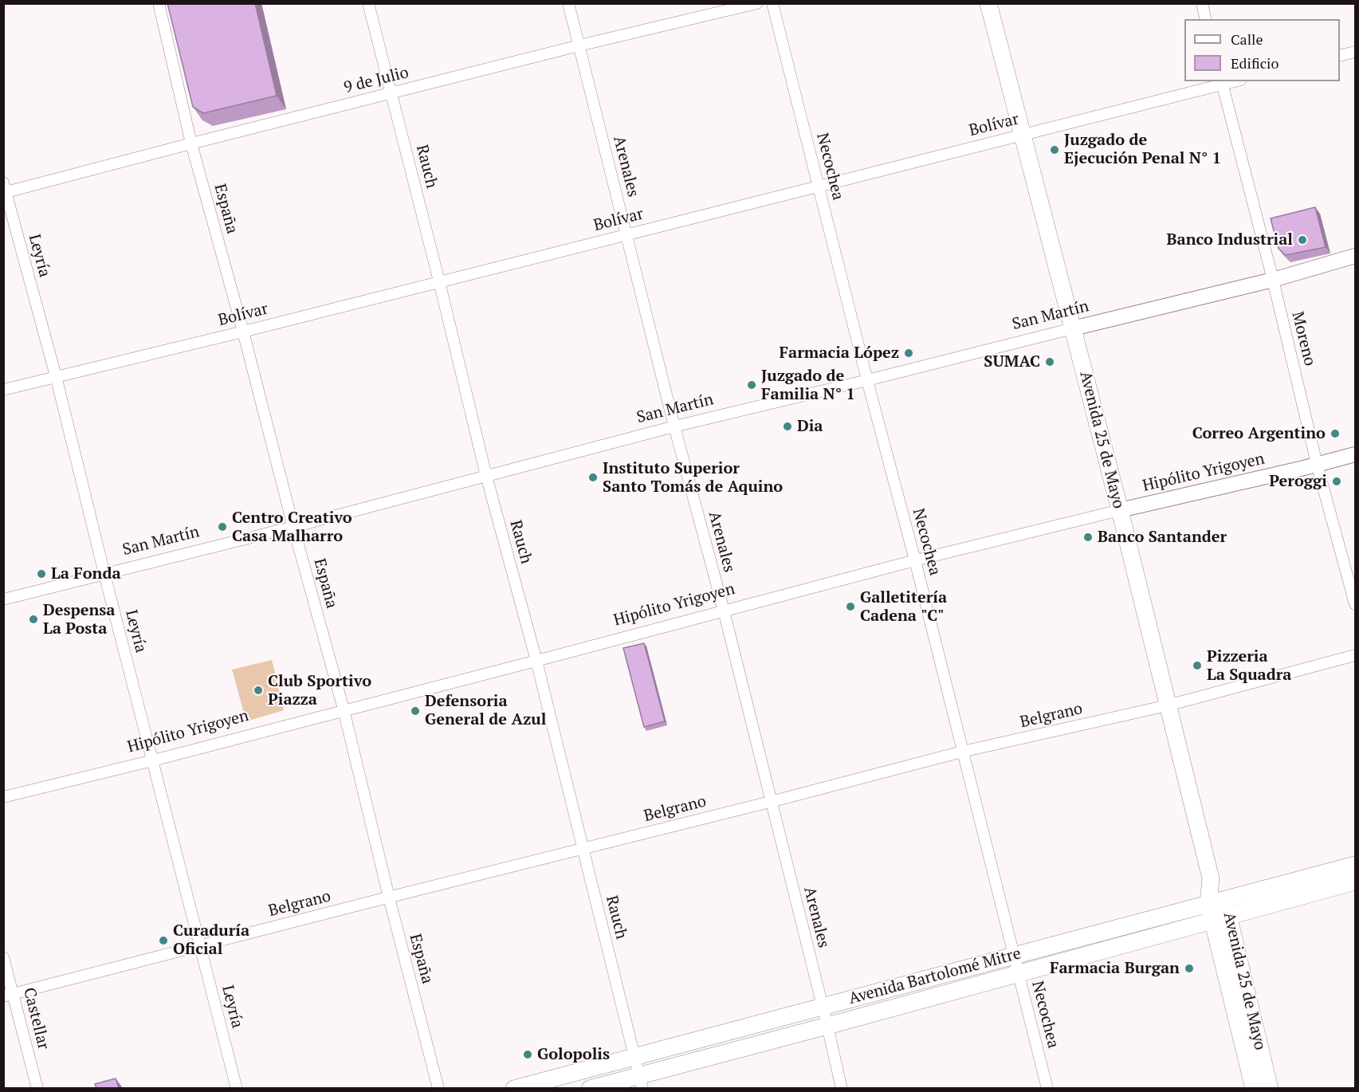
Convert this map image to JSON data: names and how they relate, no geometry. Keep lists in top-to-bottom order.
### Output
{
  "streets": {
    "main road": ["Avenida 25 de Mayo", "Avenida Bartolomé Mitre"],
    "street": [
      "9 de Julio",
      "Bolívar",
      "Rauch",
      "Arenales",
      "Necochea",
      "España",
      "Leyría",
      "San Martín",
      "Moreno",
      "Hipólito Yrigoyen",
      "Belgrano",
      "Castellar"
    ]
  },
  "crossings": [
    ["9 de Julio", "Rauch"],
    ["9 de Julio", "Arenales"],
    ["9 de Julio", "España"],
    ["9 de Julio", "Leyría"],
    ["Bolívar", "Rauch"],
    ["Bolívar", "Arenales"],
    ["Bolívar", "Necochea"],
    ["Bolívar", "España"],
    ["Bolívar", "Leyría"],
    ["Bolívar", "Moreno"],
    ["Bolívar", "Avenida 25 de Mayo"],
    ["Rauch", "San Martín"],
    ["Rauch", "Hipólito Yrigoyen"],
    ["Rauch", "Belgrano"],
    ["Rauch", "Avenida Bartolomé Mitre"],
    ["Arenales", "San Martín"],
    ["Arenales", "Hipólito Yrigoyen"],
    ["Arenales", "Belgrano"],
    ["Arenales", "Avenida Bartolomé Mitre"],
    ["Necochea", "San Martín"],
    ["Necochea", "Hipólito Yrigoyen"],
    ["Necochea", "Belgrano"],
    ["Necochea", "Avenida Bartolomé Mitre"],
    ["España", "San Martín"],
    ["España", "Hipólito Yrigoyen"],
    ["España", "Belgrano"],
    ["Leyría", "San Martín"],
    ["Leyría", "Hipólito Yrigoyen"],
    ["Leyría", "Belgrano"],
    ["San Martín", "Moreno"],
    ["San Martín", "Avenida 25 de Mayo"],
    ["Moreno", "Hipólito Yrigoyen"],
    ["Avenida 25 de Mayo", "Hipólito Yrigoyen"],
    ["Avenida 25 de Mayo", "Belgrano"],
    ["Avenida 25 de Mayo", "Avenida Bartolomé Mitre"],
    ["Belgrano", "Castellar"]
  ],
  "places": [
    "Juzgado de Ejecución Penal N° 1",
    "Banco Industrial",
    "Farmacia López",
    "SUMAC",
    "Juzgado de Familia N° 1",
    "Dia",
    "Correo Argentino",
    "Instituto Superior Santo Tomás de Aquino",
    "Peroggi",
    "Centro Creativo Casa Malharro",
    "Banco Santander",
    "La Fonda",
    "Galletitería Cadena \"C\"",
    "Despensa La Posta",
    "Pizzeria La Squadra",
    "Club Sportivo Piazza",
    "Defensoria General de Azul",
    "Curaduría Oficial",
    "Farmacia Burgan",
    "Golopolis"
  ],
  "legend": ["Calle", "Edificio"]
}
